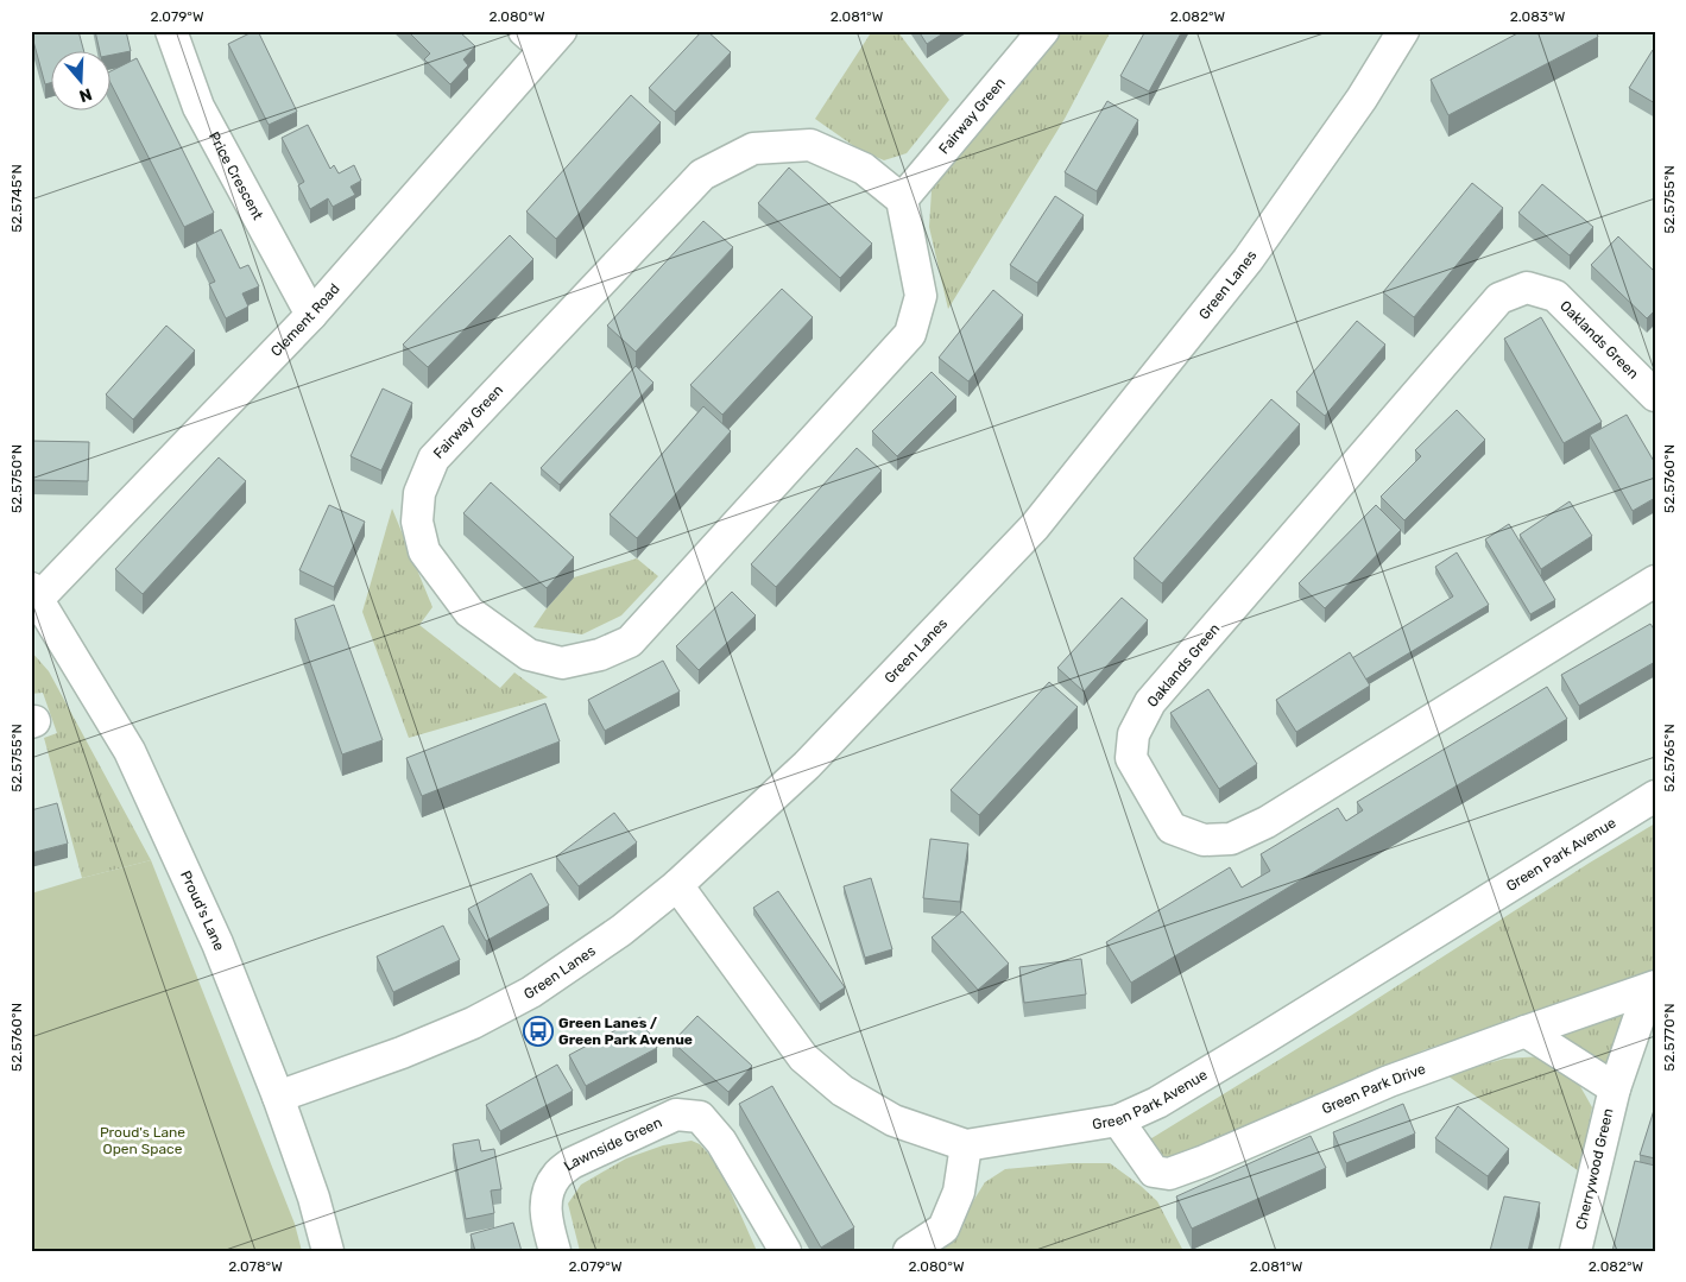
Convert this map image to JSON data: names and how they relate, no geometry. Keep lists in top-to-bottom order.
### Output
{
  "streets": {
    "street": [
      "Fairway Green",
      "Price Crescent",
      "Green Lanes",
      "Clement Road",
      "Oaklands Green",
      "Green Park Avenue",
      "Proud's Lane",
      "Green Park Drive",
      "Lawnside Green",
      "Cherrywood Green"
    ]
  },
  "crossings": [
    ["Price Crescent", "Clement Road"],
    ["Green Lanes", "Green Park Avenue"],
    ["Green Lanes", "Proud's Lane"],
    ["Clement Road", "Proud's Lane"],
    ["Green Park Avenue", "Green Park Drive"],
    ["Green Park Drive", "Cherrywood Green"]
  ],
  "parks": ["Proud's Lane Open Space"],
  "places": {
    "bus stop": ["Green Lanes / Green Park Avenue"]
  },
  "north": "bottom",
  "coordinates": [
    "2.079°W",
    "2.080°W",
    "2.081°W",
    "2.082°W",
    "2.083°W",
    "52.5745°N",
    "52.5755°N",
    "52.5750°N",
    "52.5760°N",
    "52.5765°N",
    "52.5770°N",
    "2.078°W"
  ]
}
